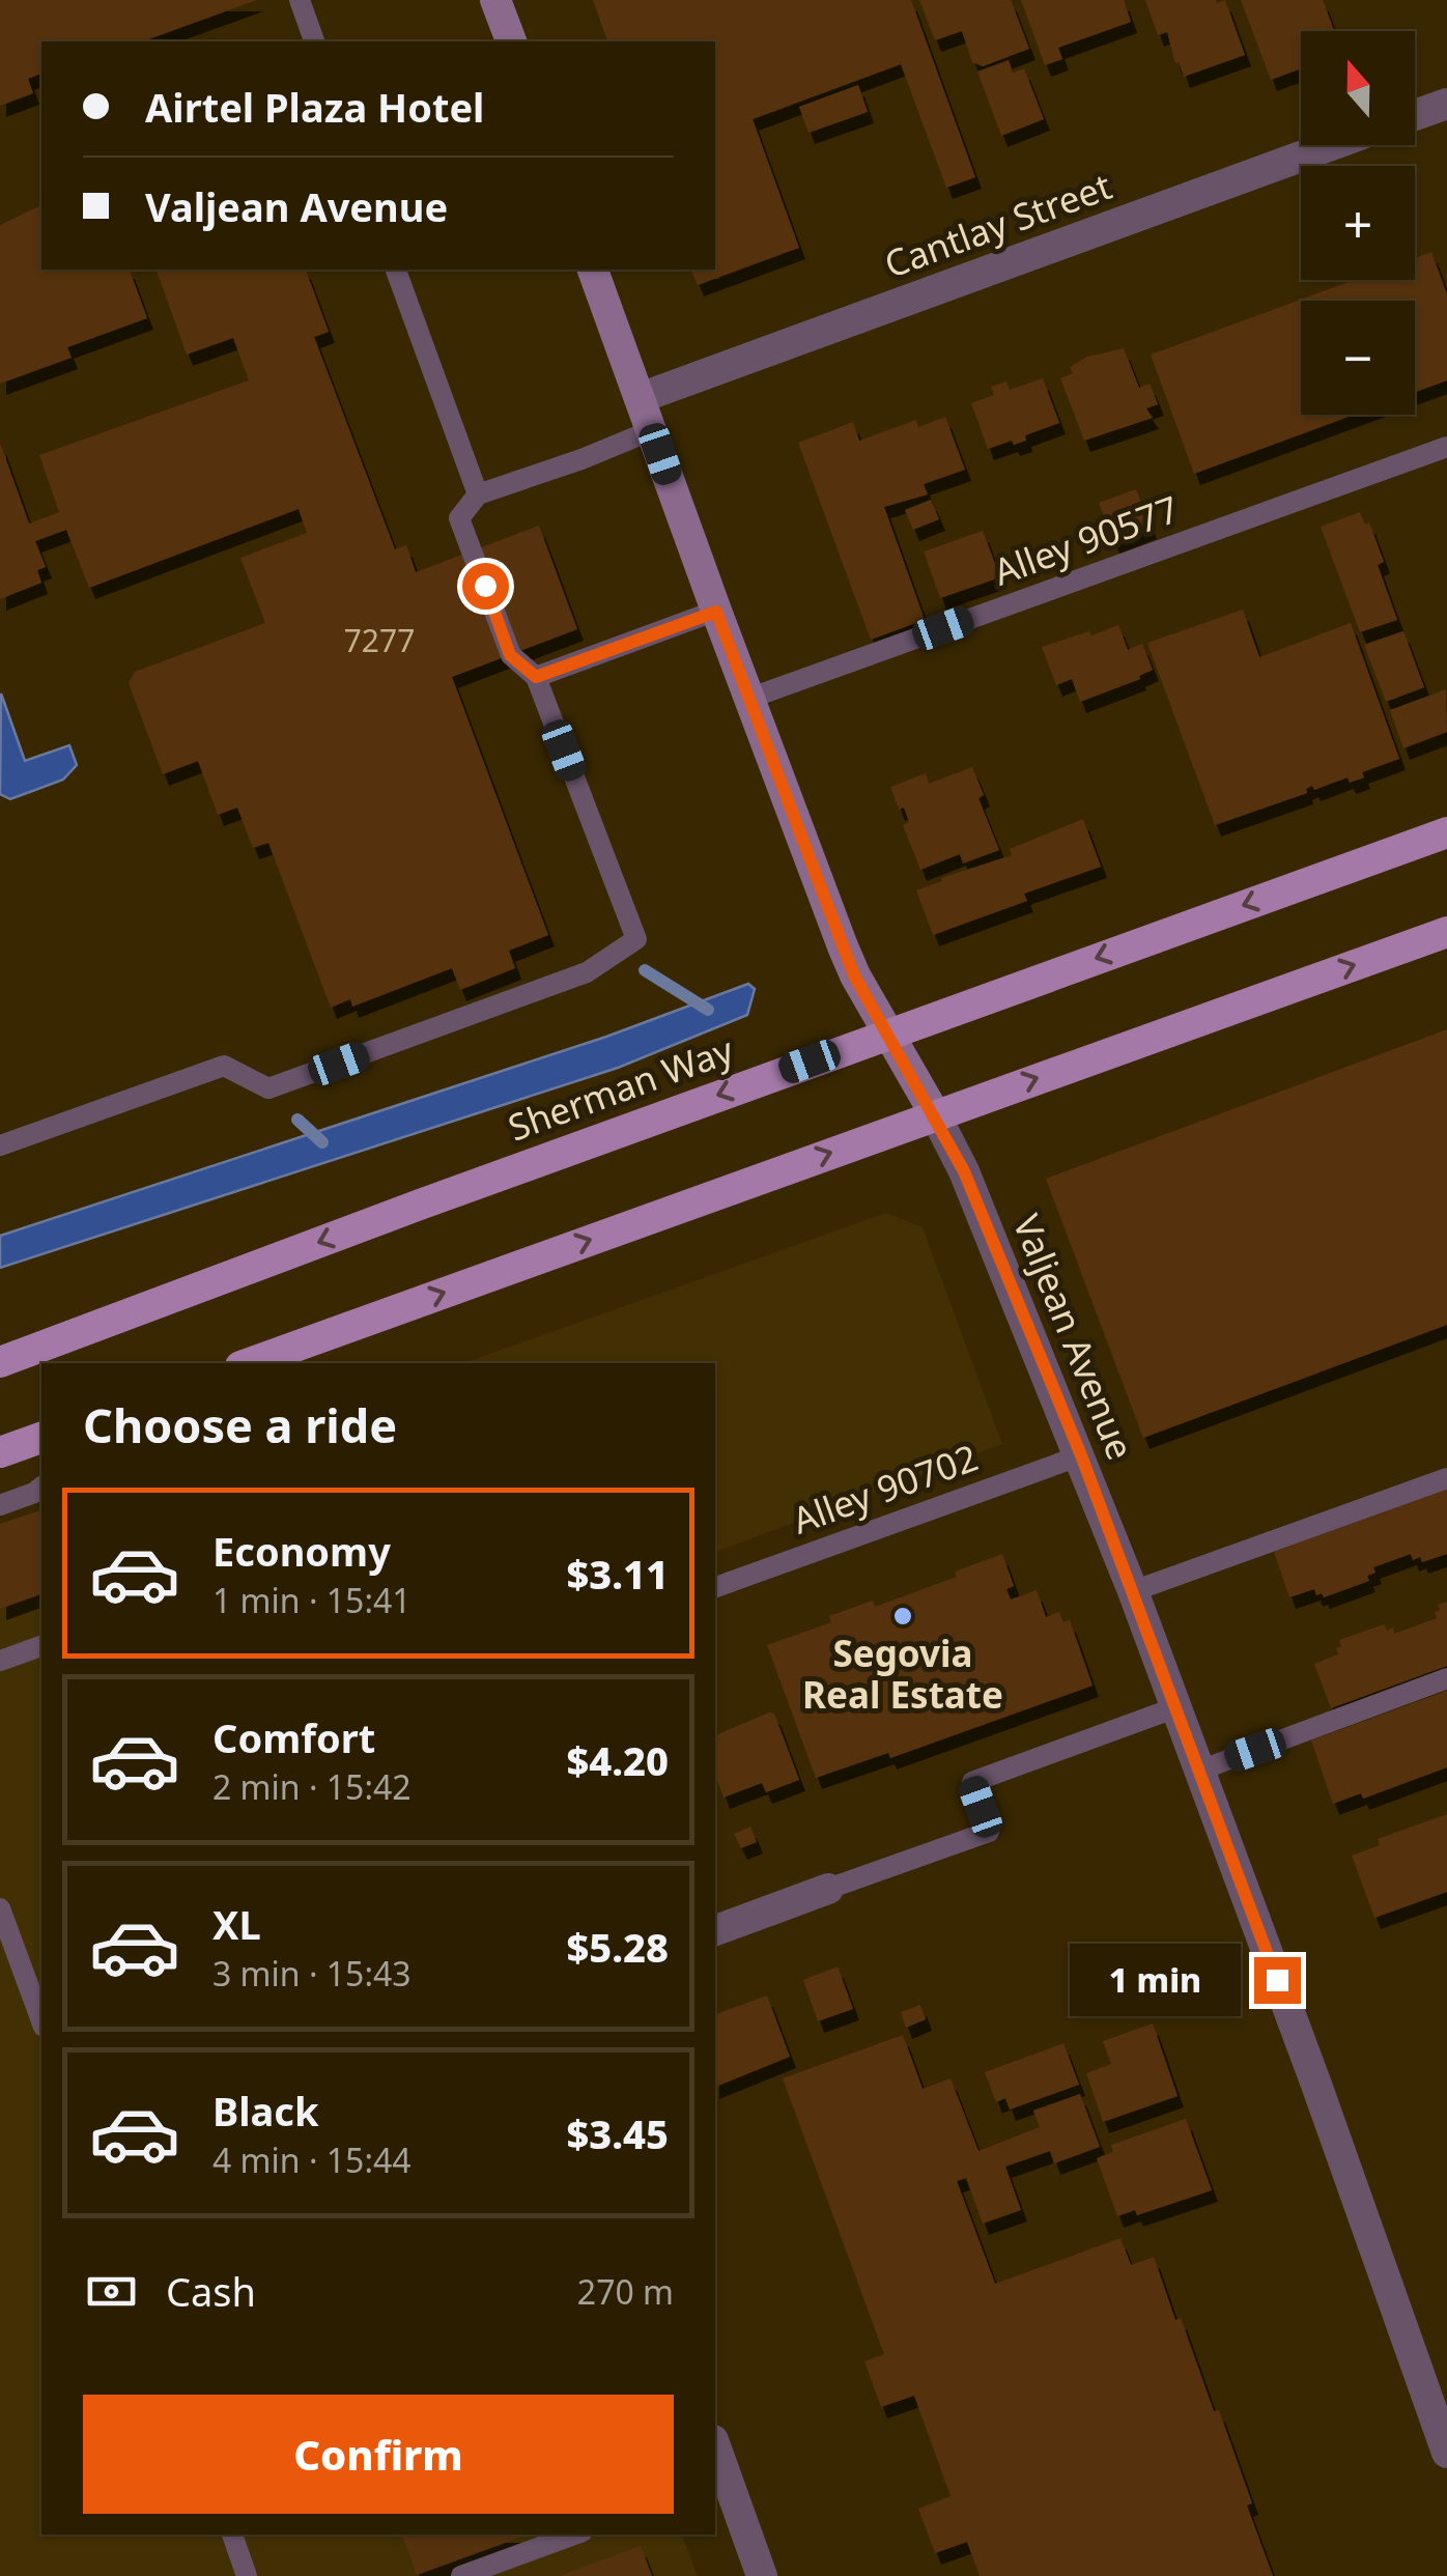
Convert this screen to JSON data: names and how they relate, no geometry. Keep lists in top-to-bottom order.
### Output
{
  "streets": {
    "main road": ["Sherman Way", "Valjean Avenue"],
    "street": ["Cantlay Street"],
    "lane": ["Alley 90577", "Alley 90702"]
  },
  "crossings": [
    ["Cantlay Street", "Valjean Avenue"],
    ["Alley 90577", "Valjean Avenue"],
    ["Sherman Way", "Valjean Avenue"],
    ["Valjean Avenue", "Alley 90702"]
  ],
  "places": ["Segovia Real Estate"],
  "house_numbers": ["7277"],
  "north": "top",
  "page": {
    "map_buttons": ["+", "−"],
    "banner": ["Airtel Plaza Hotel", "Valjean Avenue"],
    "heading": "Choose a ride",
    "list": [
      {
        "name": "Economy",
        "note": "1 min · 15:41",
        "value": "$3.11"
      },
      {
        "name": "Comfort",
        "note": "2 min · 15:42",
        "value": "$4.20"
      },
      {
        "name": "XL",
        "note": "3 min · 15:43",
        "value": "$5.28"
      },
      {
        "name": "Black",
        "note": "4 min · 15:44",
        "value": "$3.45"
      }
    ],
    "bubble": "1 min",
    "pay": ["Cash", "270 m"],
    "buttons": "Confirm"
  }
}
